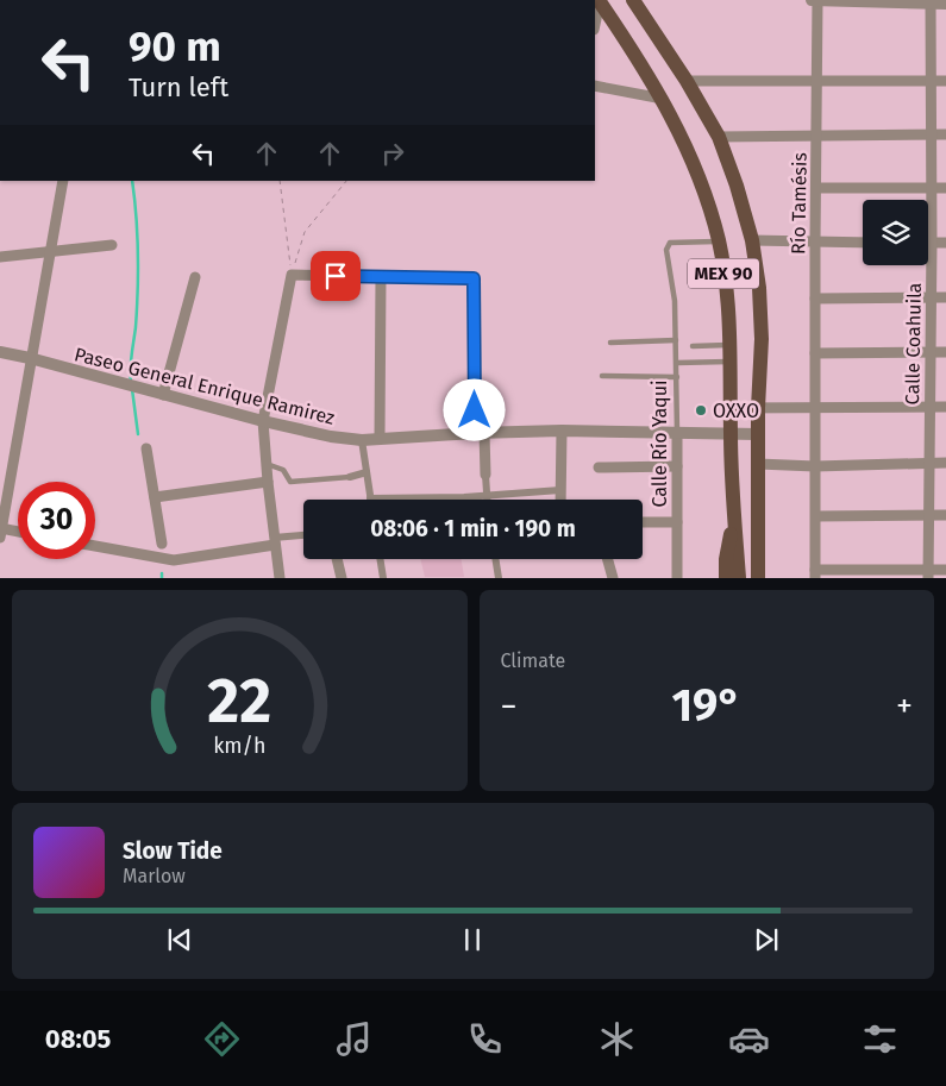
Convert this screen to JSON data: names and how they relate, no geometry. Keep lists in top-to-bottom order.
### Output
{
  "streets": {
    "main road": ["MEX 90"],
    "street": [
      "Río Tamésis",
      "Calle Coahuila",
      "Paseo General Enrique Ramirez",
      "Calle Río Yaqui"
    ]
  },
  "crossings": [
    ["MEX 90", "Paseo General Enrique Ramirez"],
    ["MEX 90", "Calle Río Yaqui"],
    ["Paseo General Enrique Ramirez", "Calle Río Yaqui"]
  ],
  "places": ["OXXO"],
  "page": {
    "turn": ["90 m", "Turn left"],
    "limit": "30",
    "trip": "08:06 · 1 min · 190 m",
    "tile": "Climate",
    "heat": ["−", "19°", "+"],
    "song": ["Slow Tide", "Marlow"],
    "tabs": "08:05",
    "gauge": ["22", "km/h"]
  }
}
